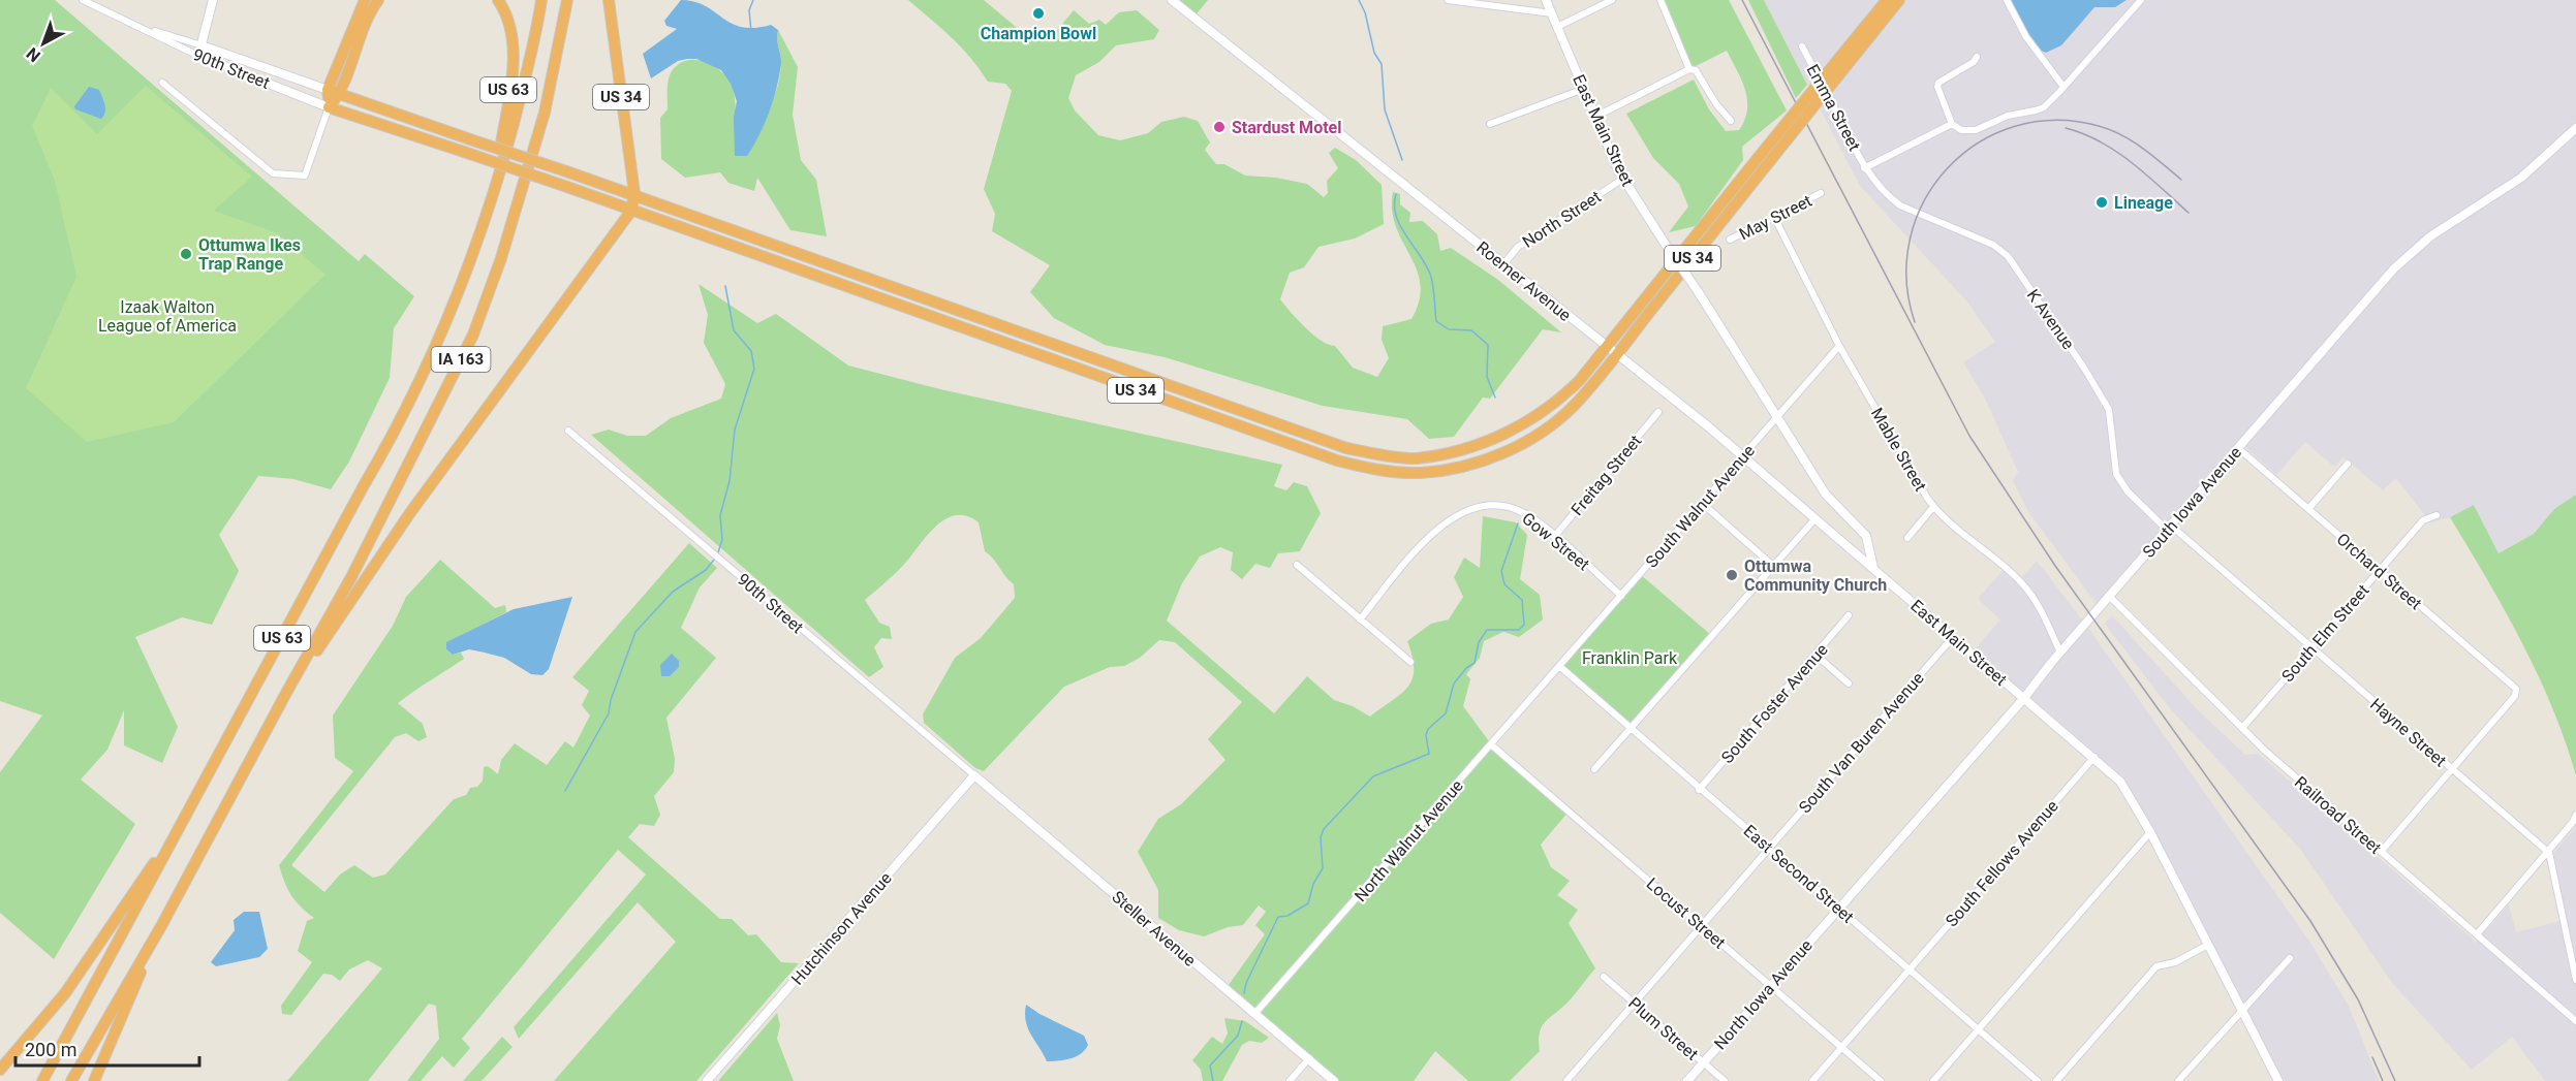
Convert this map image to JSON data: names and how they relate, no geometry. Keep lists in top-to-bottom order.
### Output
{
  "streets": {
    "highway": ["US 63", "US 34", "IA 163"],
    "main road": [
      "90th Street",
      "East Main Street",
      "Roemer Avenue",
      "South Iowa Avenue",
      "Hutchinson Avenue",
      "Steller Avenue",
      "North Iowa Avenue"
    ],
    "street": [
      "Emma Street",
      "May Street",
      "North Street",
      "K Avenue",
      "Mable Street",
      "Freitag Street",
      "South Walnut Avenue",
      "Gow Street",
      "Orchard Street",
      "South Elm Street",
      "South Foster Avenue",
      "Hayne Street",
      "South Van Buren Avenue",
      "Railroad Street",
      "North Walnut Avenue",
      "South Fellows Avenue",
      "East Second Street",
      "Locust Street",
      "Plum Street"
    ]
  },
  "crossings": [
    ["90th Street", "US 34"],
    ["90th Street", "Hutchinson Avenue"],
    ["90th Street", "Steller Avenue"],
    ["US 63", "US 34"],
    ["US 63", "IA 163"],
    ["US 34", "Roemer Avenue"],
    ["Emma Street", "K Avenue"],
    ["East Main Street", "North Street"],
    ["East Main Street", "Roemer Avenue"],
    ["East Main Street", "South Iowa Avenue"],
    ["East Main Street", "South Walnut Avenue"],
    ["East Main Street", "South Van Buren Avenue"],
    ["East Main Street", "South Fellows Avenue"],
    ["May Street", "Mable Street"],
    ["North Street", "Roemer Avenue"],
    ["Roemer Avenue", "South Walnut Avenue"],
    ["K Avenue", "South Iowa Avenue"],
    ["K Avenue", "Hayne Street"],
    ["Mable Street", "South Iowa Avenue"],
    ["Mable Street", "South Walnut Avenue"],
    ["Freitag Street", "Gow Street"],
    ["South Iowa Avenue", "Orchard Street"],
    ["South Iowa Avenue", "Hayne Street"],
    ["South Iowa Avenue", "Railroad Street"],
    ["South Iowa Avenue", "East Second Street"],
    ["South Iowa Avenue", "North Iowa Avenue"],
    ["South Walnut Avenue", "Gow Street"],
    ["South Walnut Avenue", "North Walnut Avenue"],
    ["South Walnut Avenue", "East Second Street"],
    ["Orchard Street", "South Elm Street"],
    ["Orchard Street", "Hayne Street"],
    ["South Elm Street", "Hayne Street"],
    ["South Elm Street", "Railroad Street"],
    ["South Foster Avenue", "East Second Street"],
    ["South Van Buren Avenue", "East Second Street"],
    ["South Van Buren Avenue", "Locust Street"],
    ["South Van Buren Avenue", "Plum Street"],
    ["North Walnut Avenue", "East Second Street"],
    ["North Walnut Avenue", "Locust Street"],
    ["North Walnut Avenue", "Steller Avenue"],
    ["South Fellows Avenue", "East Second Street"],
    ["South Fellows Avenue", "Locust Street"],
    ["East Second Street", "North Iowa Avenue"],
    ["Locust Street", "North Iowa Avenue"],
    ["Hutchinson Avenue", "Steller Avenue"],
    ["North Iowa Avenue", "Plum Street"]
  ],
  "parks": ["Izaak Walton League of America", "Franklin Park"],
  "places": [
    "Champion Bowl",
    "Stardust Motel",
    "Lineage",
    "Ottumwa Ikes Trap Range",
    "Ottumwa Community Church"
  ],
  "scale_bar": "200 m",
  "north": "bottom left"
}
